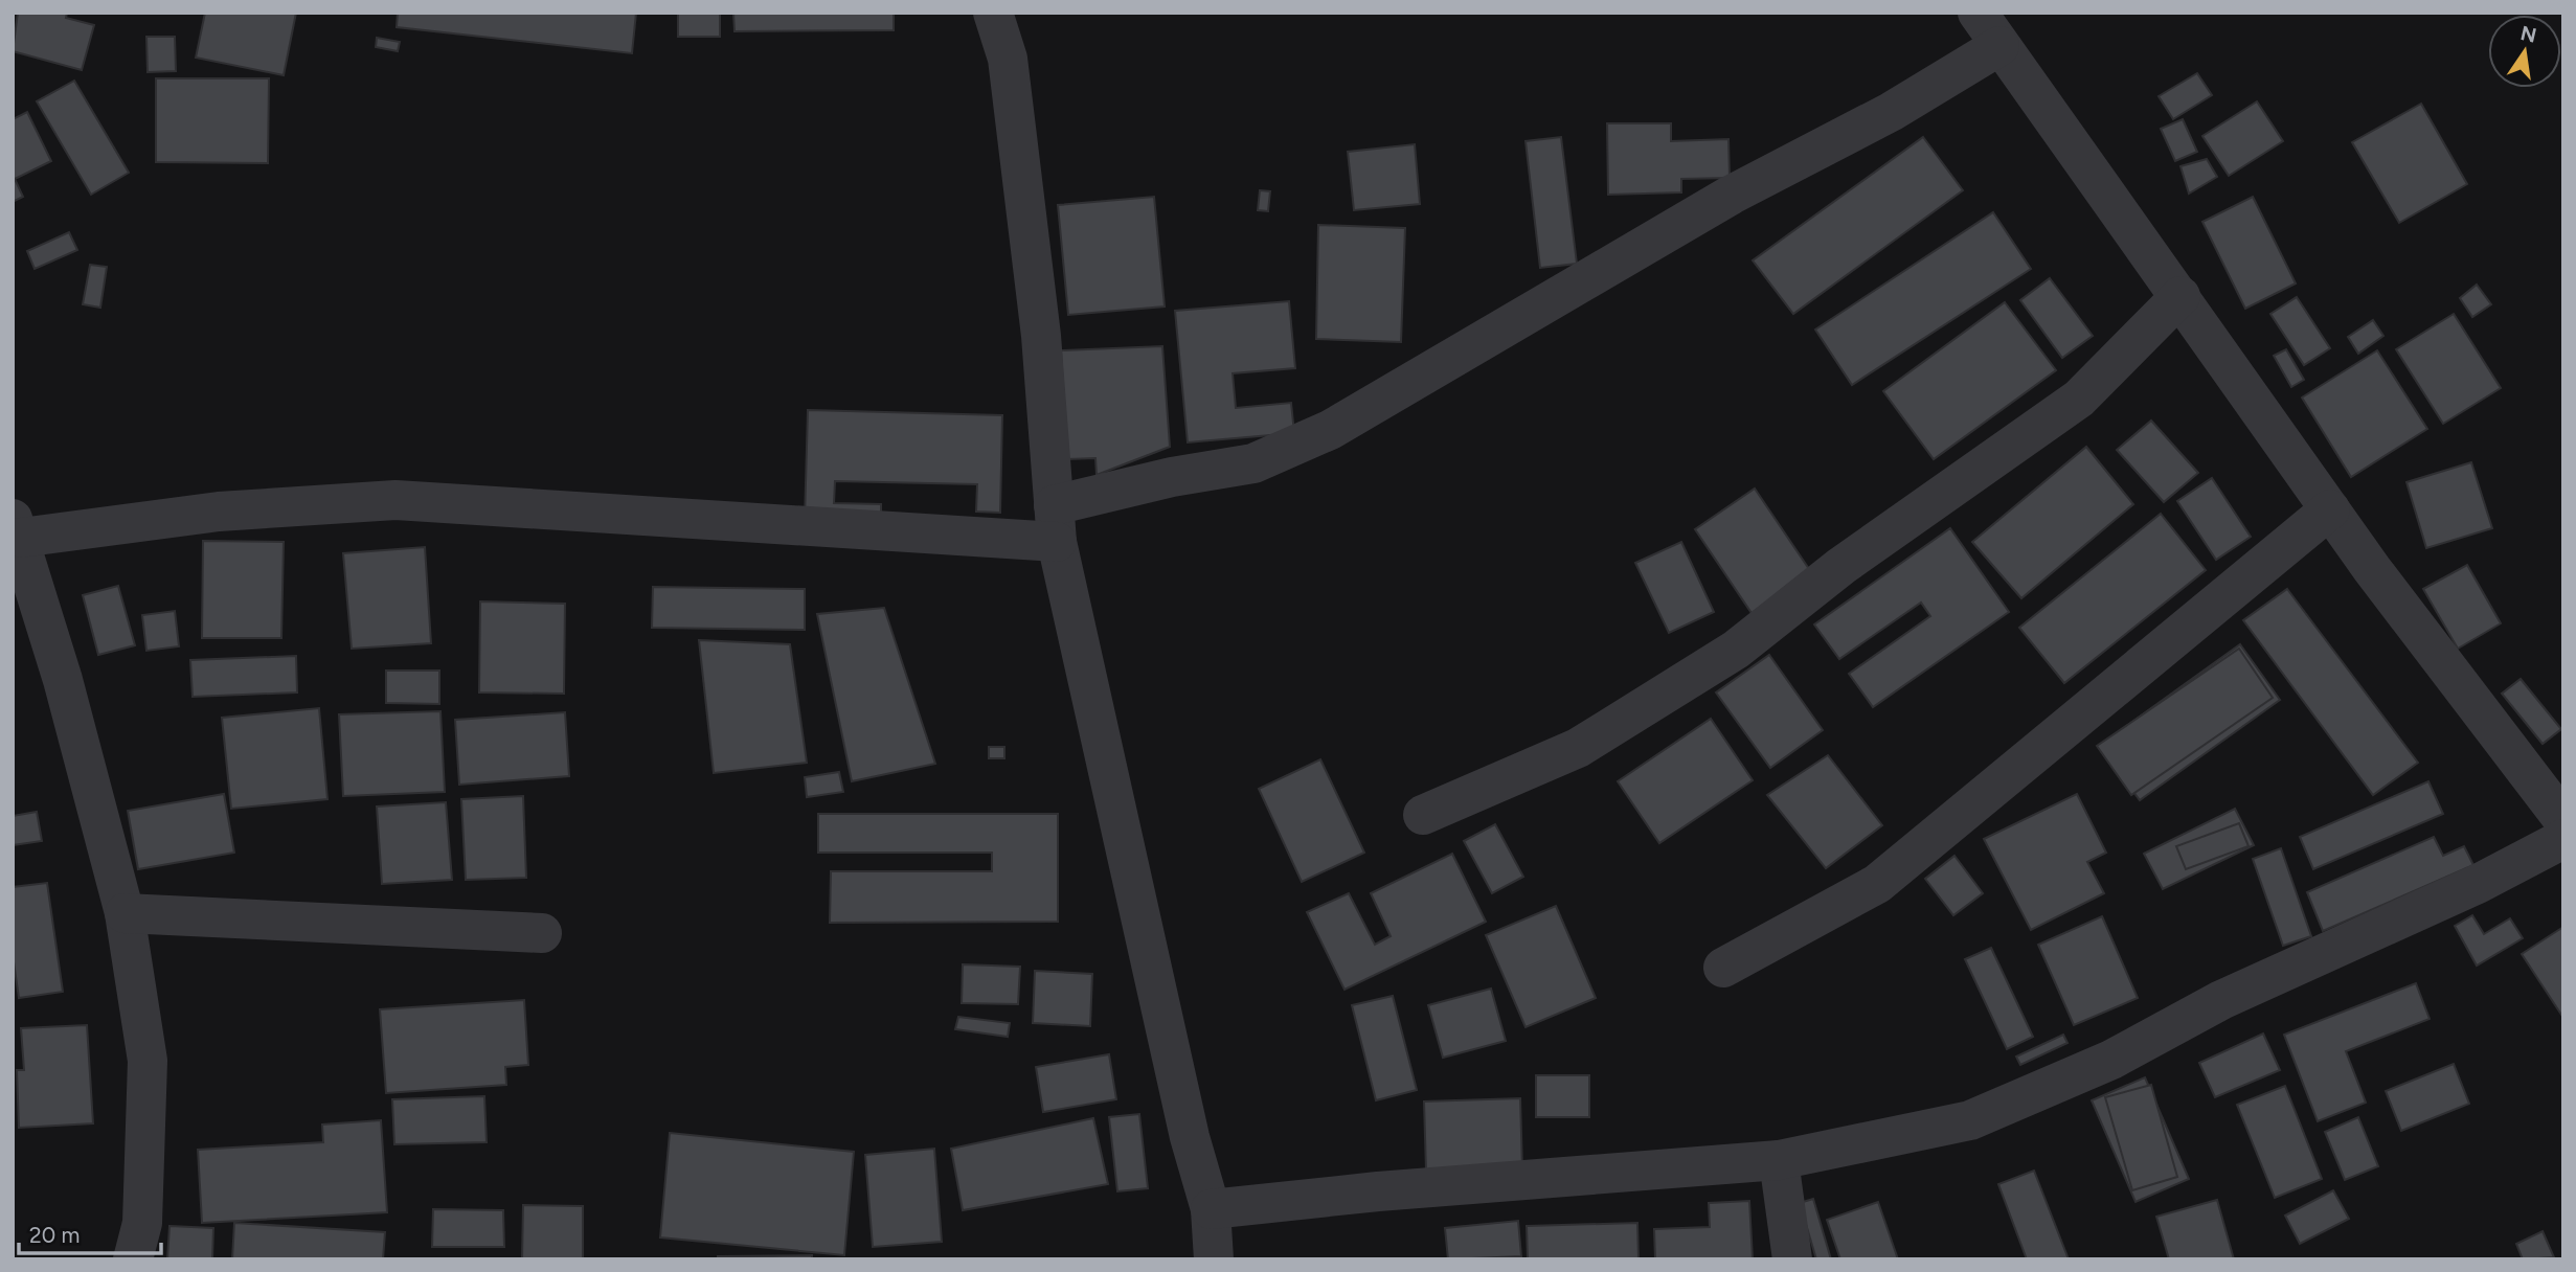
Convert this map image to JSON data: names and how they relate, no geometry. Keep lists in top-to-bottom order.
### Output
{
  "scale_bar": "20 m",
  "north": "top"
}
